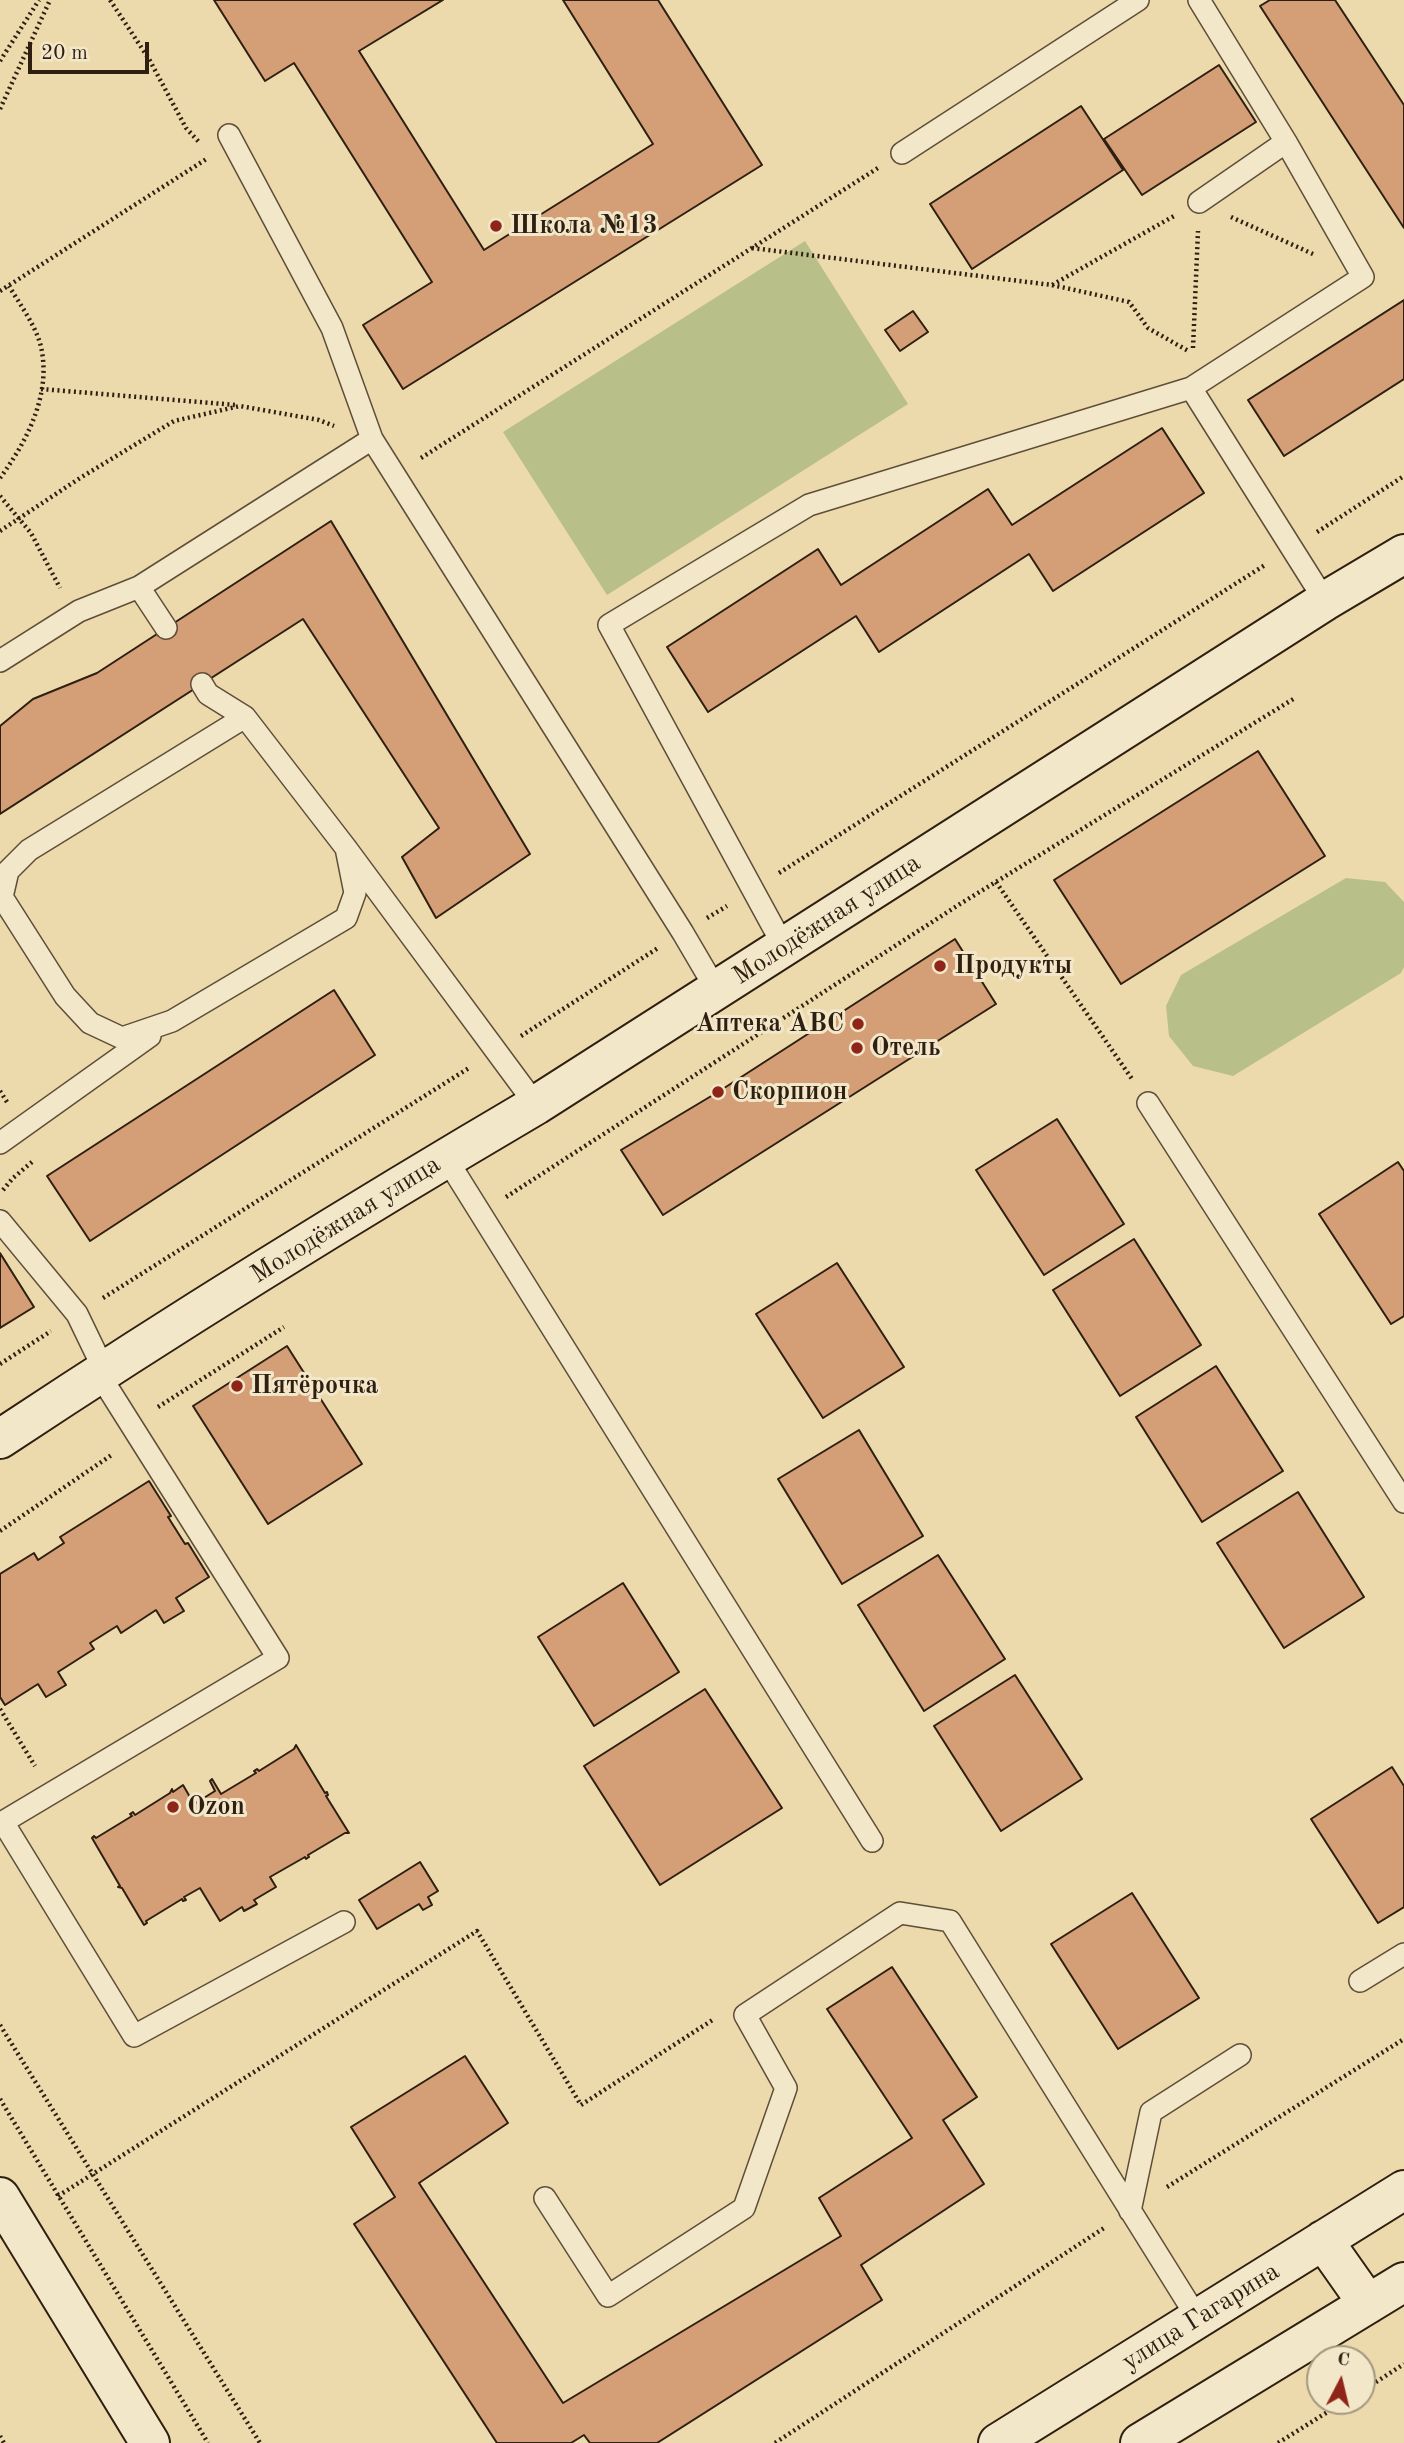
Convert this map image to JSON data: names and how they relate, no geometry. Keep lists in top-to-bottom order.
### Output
{
  "streets": {
    "street": ["Молодёжная улица", "улица Гагарина"]
  },
  "places": [
    "Школа №13",
    "Продукты",
    "Аптека АВС",
    "Отель",
    "Скорпион",
    "Пятёрочка",
    "Ozon"
  ],
  "scale_bar": "20 m",
  "north": "top"
}
